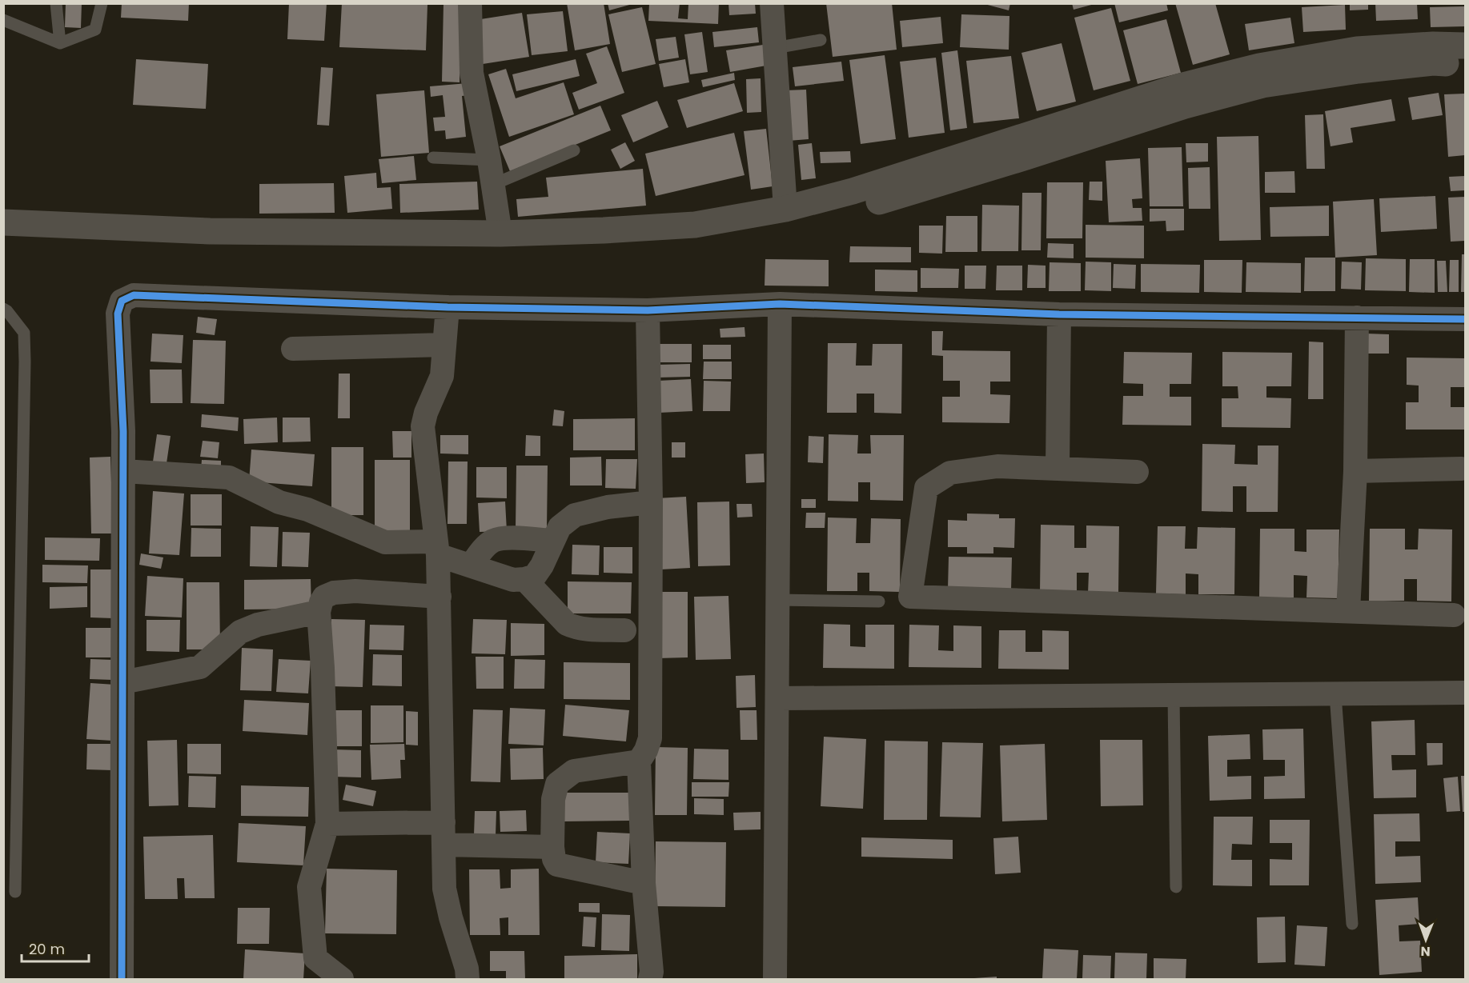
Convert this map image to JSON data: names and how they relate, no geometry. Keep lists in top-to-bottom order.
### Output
{
  "scale_bar": "20 m",
  "north": "bottom"
}
